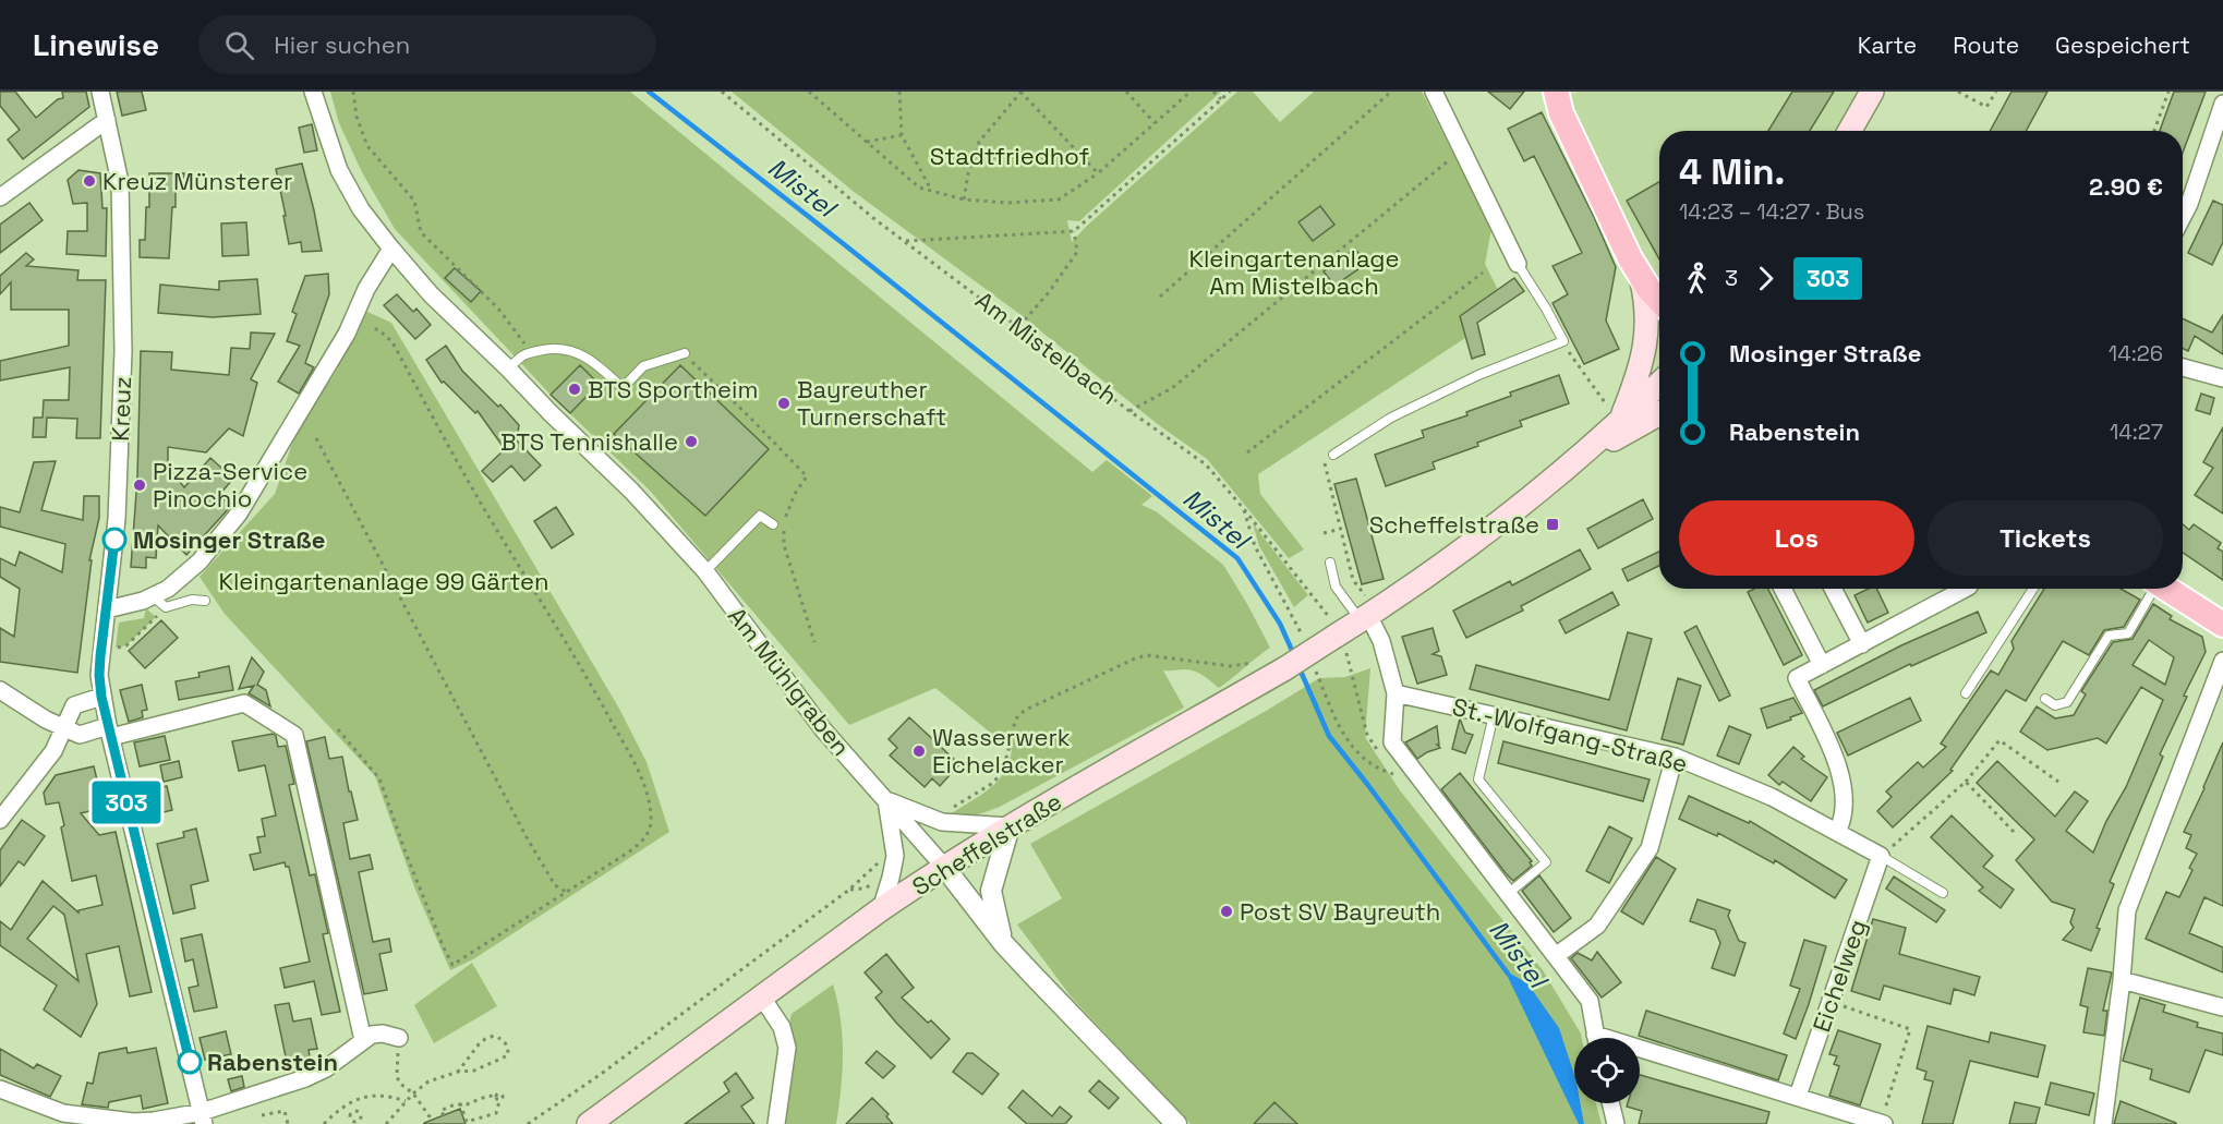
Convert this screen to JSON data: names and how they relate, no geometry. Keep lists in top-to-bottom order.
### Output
{
  "streets": {
    "main road": ["Scheffelstraße"],
    "street": [
      "Kreuz",
      "Am Mühlgraben",
      "St.-Wolfgang-Straße",
      "Eichelweg"
    ],
    "path": ["Am Mistelbach"]
  },
  "crossings": [
    ["Am Mistelbach", "Scheffelstraße"],
    ["Am Mühlgraben", "Scheffelstraße"],
    ["St.-Wolfgang-Straße", "Eichelweg"]
  ],
  "water": ["Mistel"],
  "parks": ["Stadtfriedhof", "Kleingartenanlage Am Mistelbach", "Kleingartenanlage 99 Gärten"],
  "places": {
    "other": [
      "Kreuz Münsterer",
      "BTS Sportheim",
      "Bayreuther Turnerschaft",
      "BTS Tennishalle",
      "Pizza-Service Pinochio",
      "Mosinger Straße",
      "Wasserwerk Eichelacker",
      "Post SV Bayreuth",
      "Rabenstein"
    ],
    "transit": ["Scheffelstraße"]
  },
  "lines": ["bus line 303"],
  "page": {
    "header": "Linewise",
    "search": "Hier suchen",
    "nav": ["Karte", "Route", "Gespeichert"],
    "on_map": "303",
    "heading": ["4 Min.", "14:23 – 14:27 · Bus", "2.90 €"],
    "legs": ["3", "303"],
    "list": [
      {
        "name": "Mosinger Straße",
        "value": "14:26"
      },
      {
        "name": "Rabenstein",
        "value": "14:27"
      }
    ],
    "buttons": ["Los", "Tickets"]
  }
}
